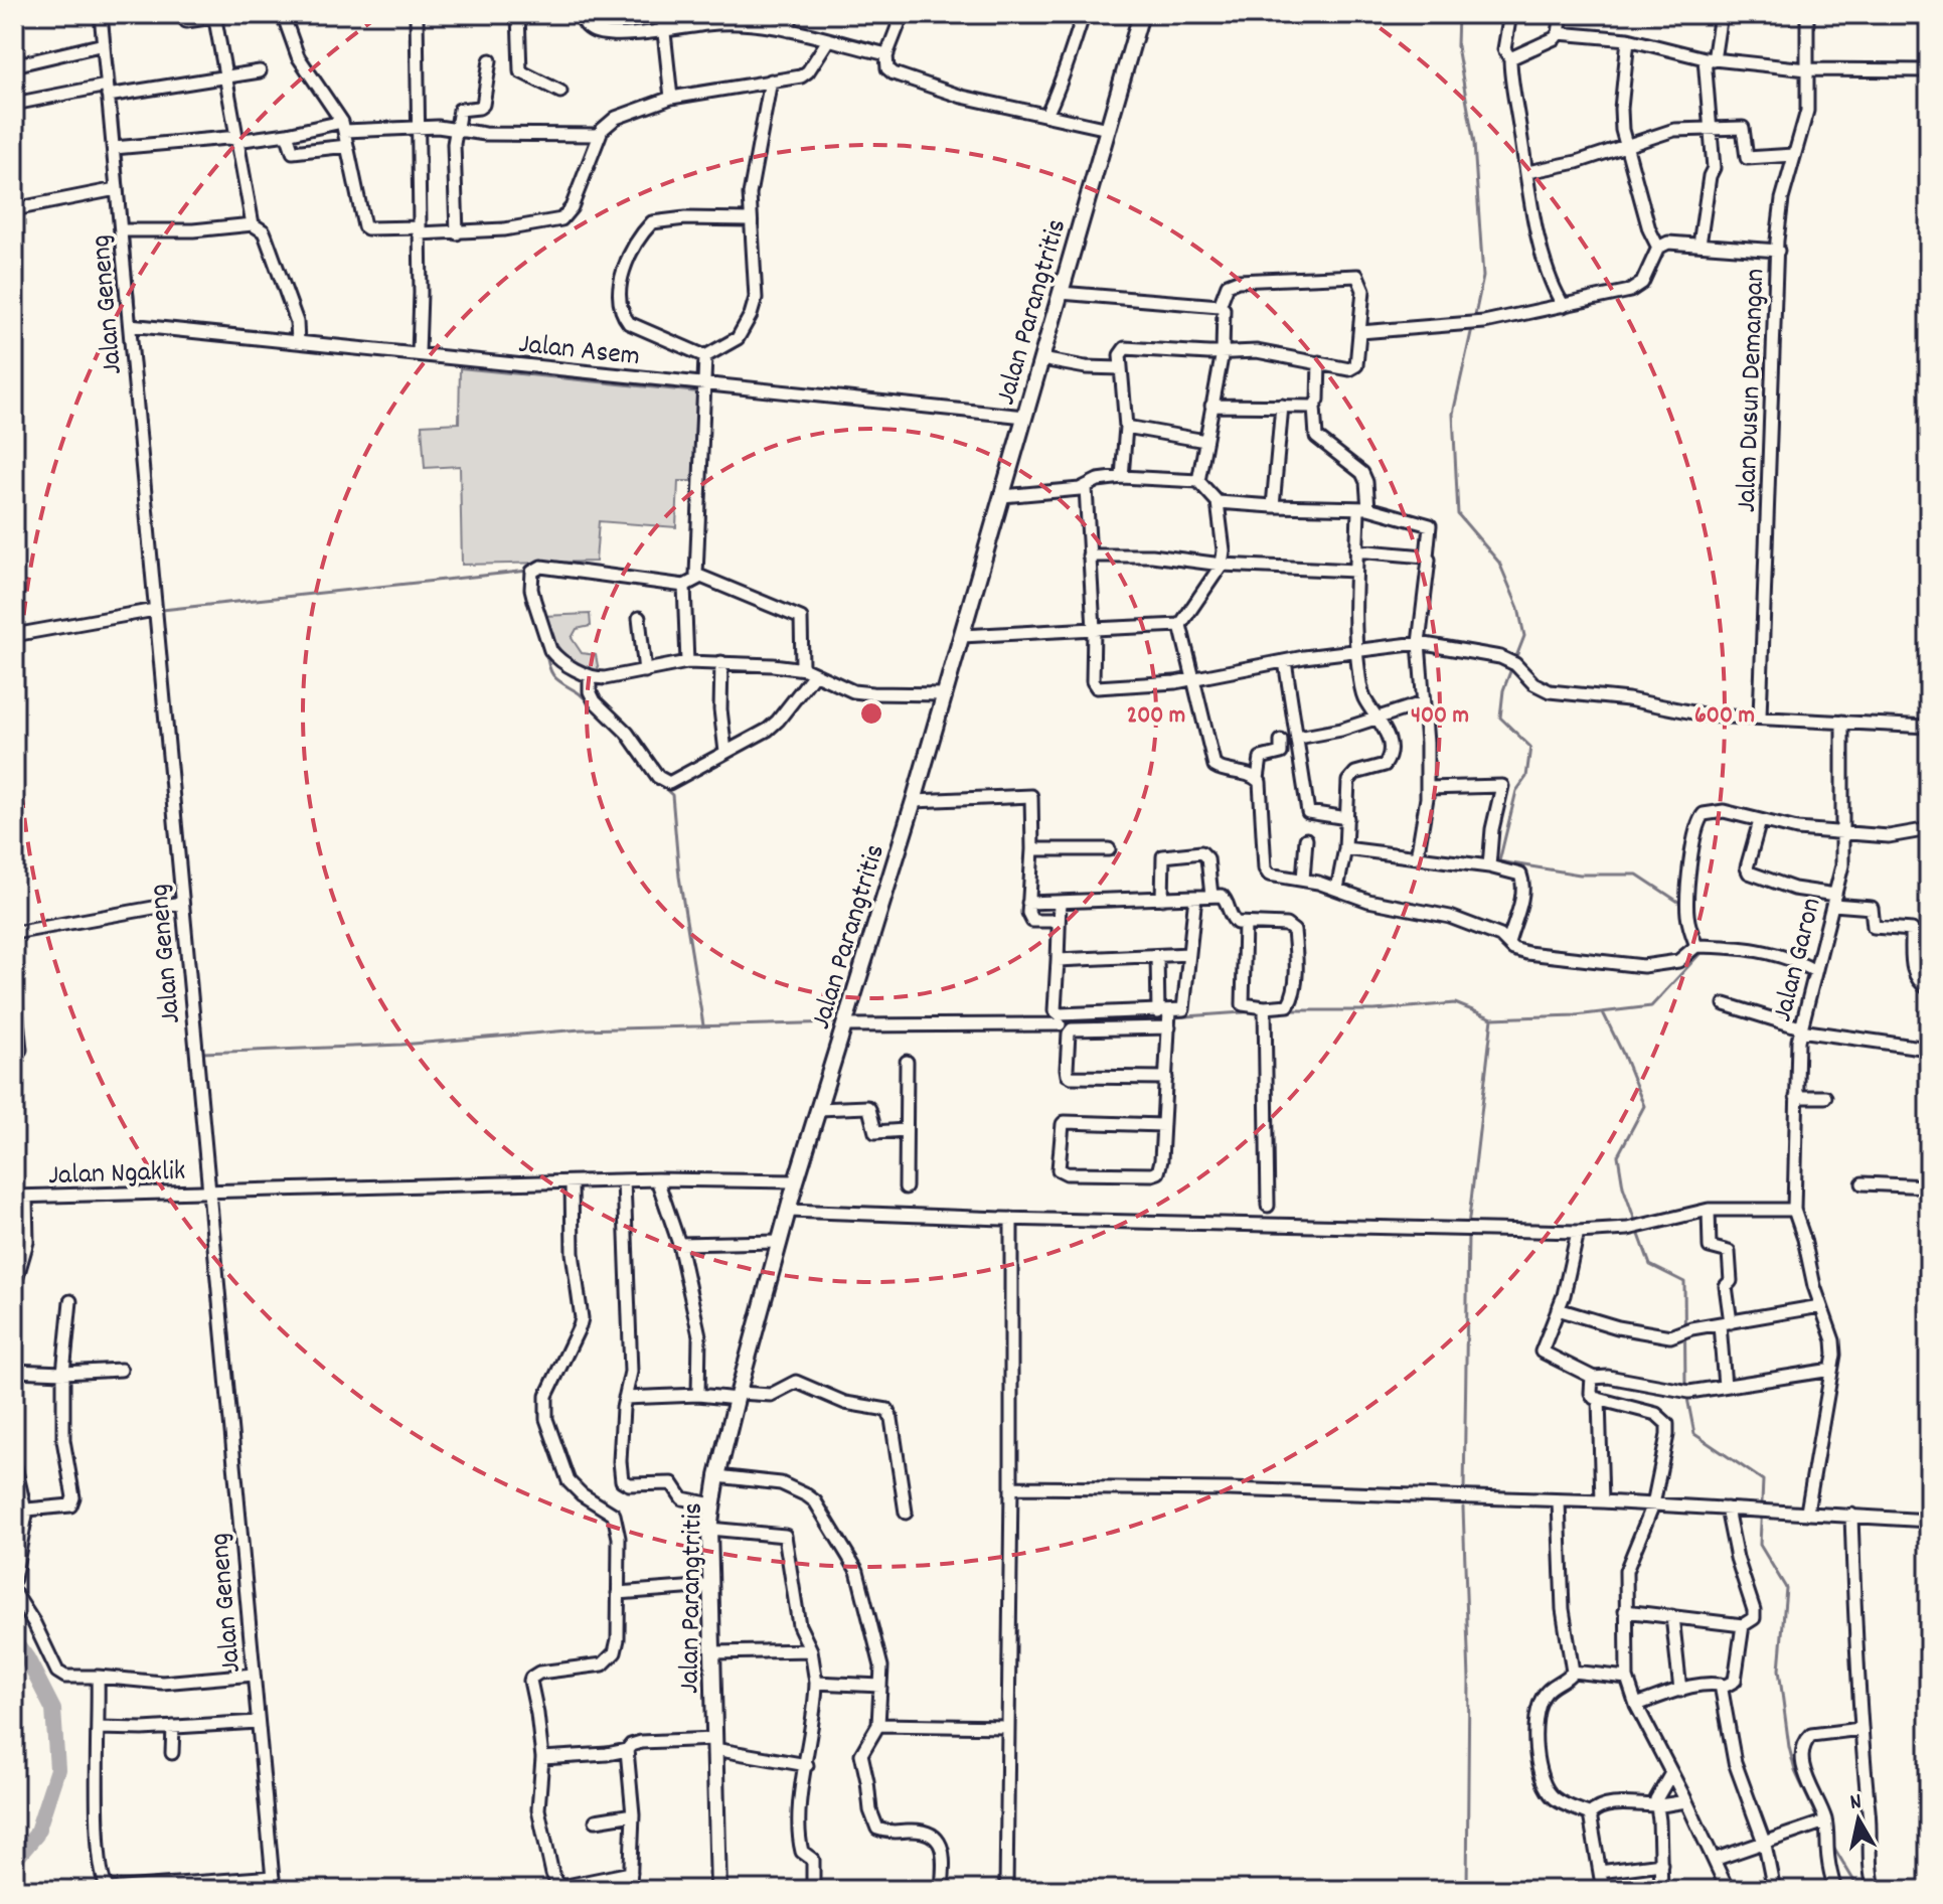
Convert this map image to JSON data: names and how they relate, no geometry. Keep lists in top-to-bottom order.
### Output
{
  "streets": {
    "main road": ["Jalan Parangtritis"],
    "street": [
      "Jalan Geneng",
      "Jalan Asem",
      "Jalan Dusun Demangan",
      "Jalan Garon",
      "Jalan Ngaklik"
    ]
  },
  "crossings": [
    ["Jalan Geneng", "Jalan Asem"],
    ["Jalan Geneng", "Jalan Ngaklik"],
    ["Jalan Parangtritis", "Jalan Asem"],
    ["Jalan Parangtritis", "Jalan Ngaklik"]
  ],
  "north": "top",
  "rings": ["200 m", "400 m", "600 m"]
}
